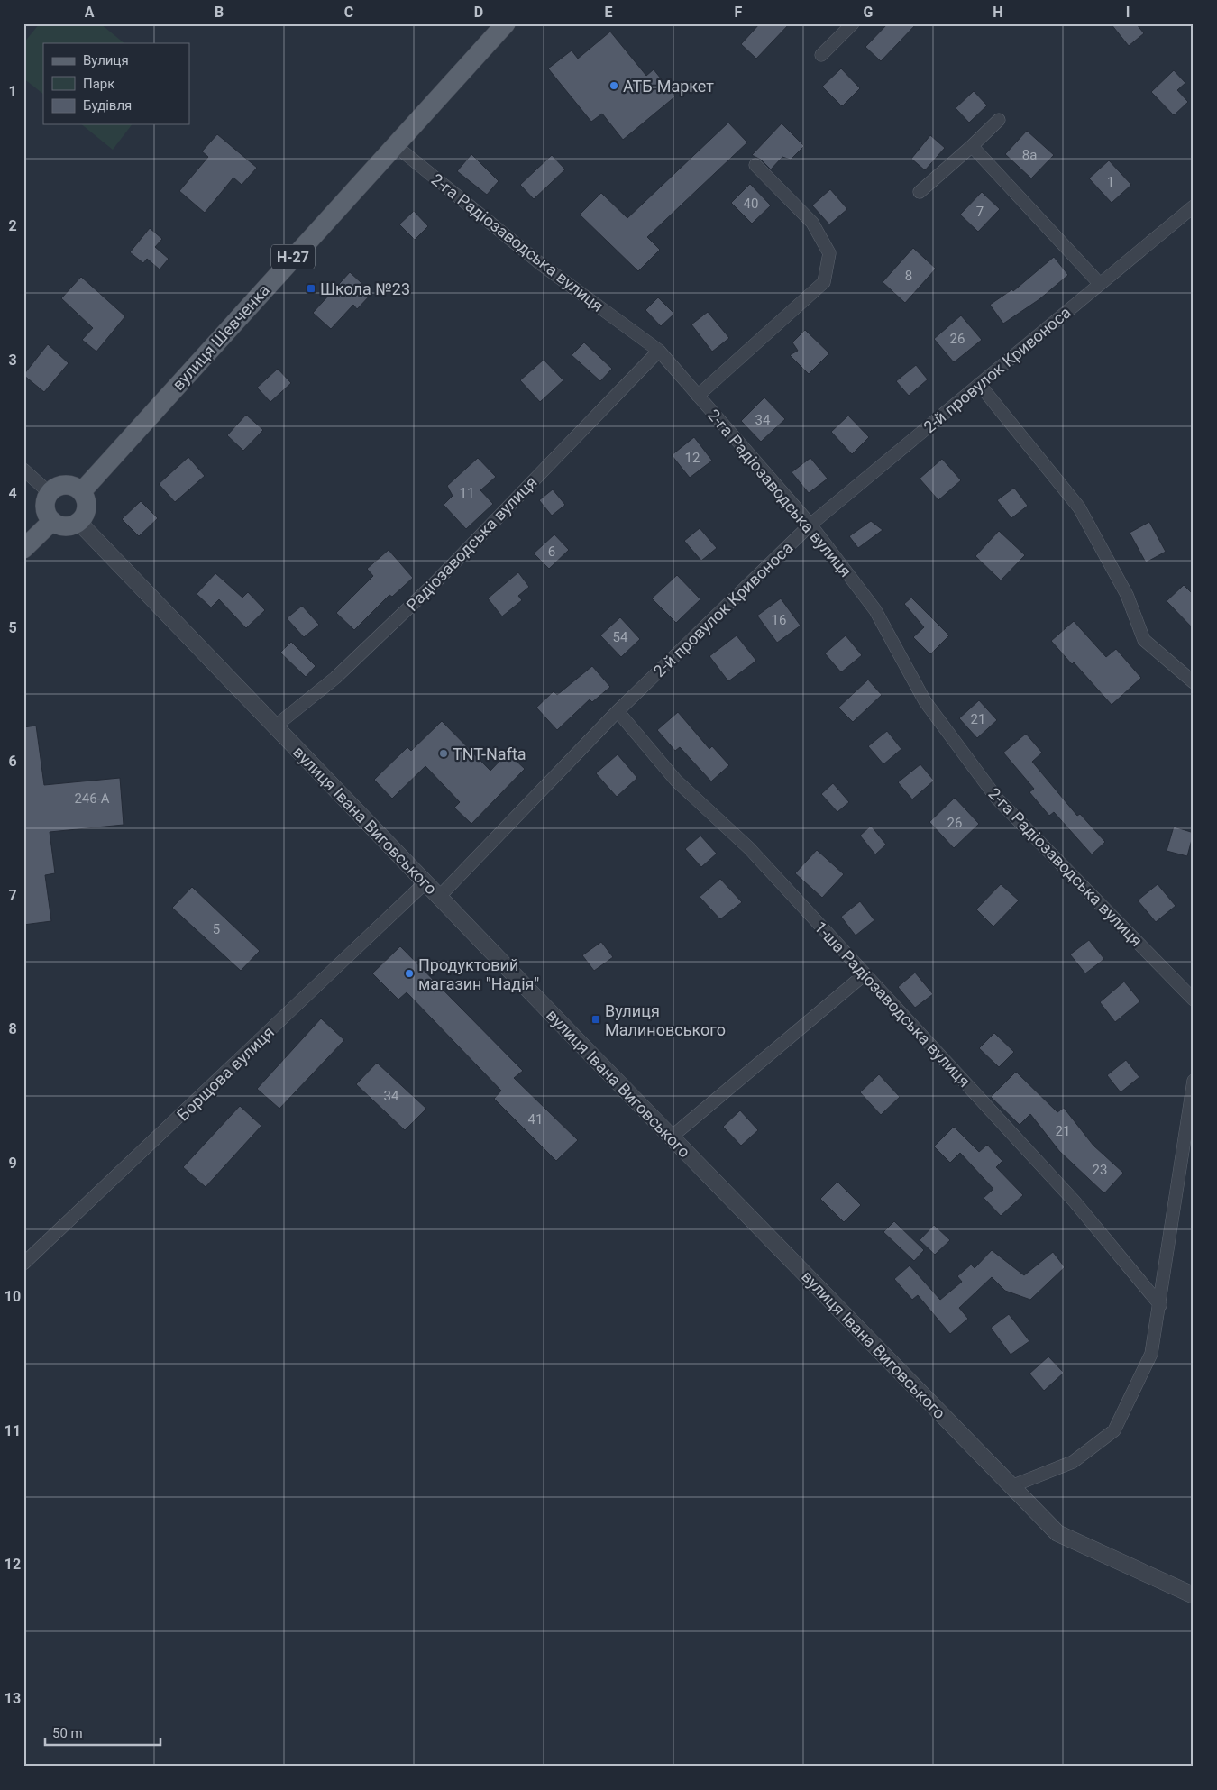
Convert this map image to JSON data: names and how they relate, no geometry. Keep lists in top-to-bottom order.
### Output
{
  "streets": {
    "main road": ["Н-27", "вулиця Шевченка"],
    "street": [
      "2-га Радіозаводська вулиця",
      "2-й провулок Кривоноса",
      "Радіозаводська вулиця",
      "вулиця Івана Виговського",
      "1-ша Радіозаводська вулиця",
      "Борщова вулиця"
    ]
  },
  "crossings": [
    ["2-га Радіозаводська вулиця", "вулиця Шевченка"],
    ["2-га Радіозаводська вулиця", "2-й провулок Кривоноса"],
    ["2-га Радіозаводська вулиця", "Радіозаводська вулиця"],
    ["вулиця Шевченка", "вулиця Івана Виговського"],
    ["2-й провулок Кривоноса", "вулиця Івана Виговського"],
    ["2-й провулок Кривоноса", "1-ша Радіозаводська вулиця"],
    ["Радіозаводська вулиця", "вулиця Івана Виговського"],
    ["вулиця Івана Виговського", "Борщова вулиця"]
  ],
  "places": {
    "other": ["АТБ-Маркет", "TNT-Nafta", "Продуктовий магазин \"Надія\""],
    "transit": ["Школа №23", "Вулиця Малиновського"]
  },
  "house_numbers": [
    "8а",
    "1",
    "40",
    "7",
    "8",
    "26",
    "34",
    "12",
    "11",
    "6",
    "16",
    "54",
    "21",
    "246-А",
    "26",
    "5",
    "34",
    "41",
    "21",
    "23"
  ],
  "legend": ["Вулиця", "Парк", "Будівля"],
  "scale_bar": "50 m",
  "grid": {
    "columns": [
      "A",
      "B",
      "C",
      "D",
      "E",
      "F",
      "G",
      "H",
      "I"
    ],
    "rows": [
      "1",
      "2",
      "3",
      "4",
      "5",
      "6",
      "7",
      "8",
      "9",
      "10",
      "11",
      "12",
      "13"
    ]
  }
}
